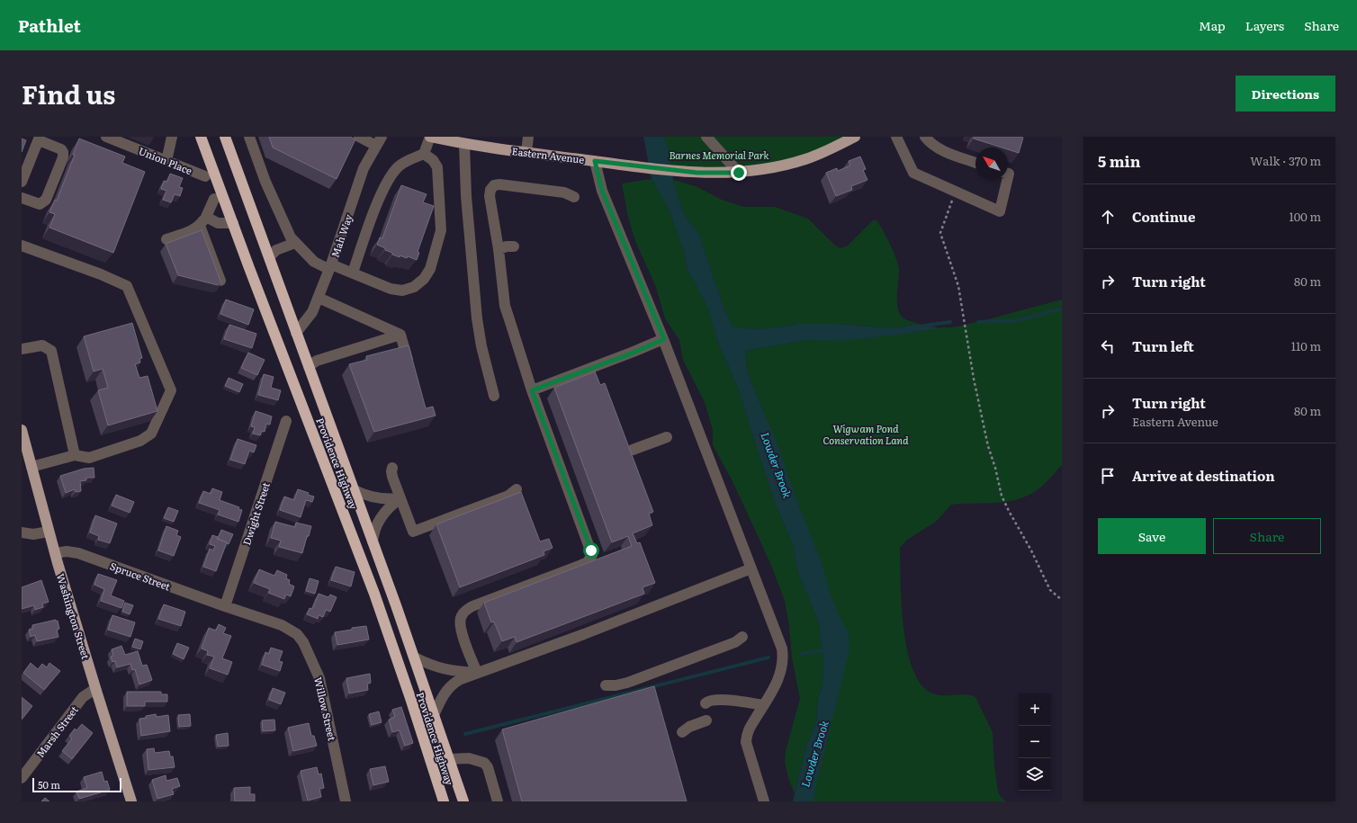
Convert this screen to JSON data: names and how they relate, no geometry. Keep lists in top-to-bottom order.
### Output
{
  "streets": {
    "highway": ["Providence Highway"],
    "main road": ["Eastern Avenue", "Washington Street"],
    "street": [
      "Union Place",
      "Mah Way",
      "Dwight Street",
      "Spruce Street",
      "Willow Street",
      "Marsh Street"
    ]
  },
  "crossings": [
    ["Mah Way", "Providence Highway"],
    ["Dwight Street", "Spruce Street"],
    ["Dwight Street", "Willow Street"],
    ["Spruce Street", "Washington Street"],
    ["Spruce Street", "Willow Street"],
    ["Washington Street", "Marsh Street"]
  ],
  "water": ["Lowder Brook"],
  "parks": ["Barnes Memorial Park", "Wigwam Pond Conservation Land"],
  "scale_bar": "50 m",
  "north": "top left",
  "page": {
    "header": "Pathlet",
    "nav": ["Map", "Layers", "Share"],
    "title": "Find us",
    "buttons": [
      "Directions",
      ["Save", "Share"]
    ],
    "heading": ["5 min", "Walk · 370 m"],
    "list": [
      ["Continue", "100 m"],
      ["Turn right", "80 m"],
      ["Turn left", "110 m"],
      ["Turn right", "Eastern Avenue", "80 m"],
      "Arrive at destination"
    ],
    "map_buttons": ["+", "−"],
    "scale": "50 m"
  }
}
